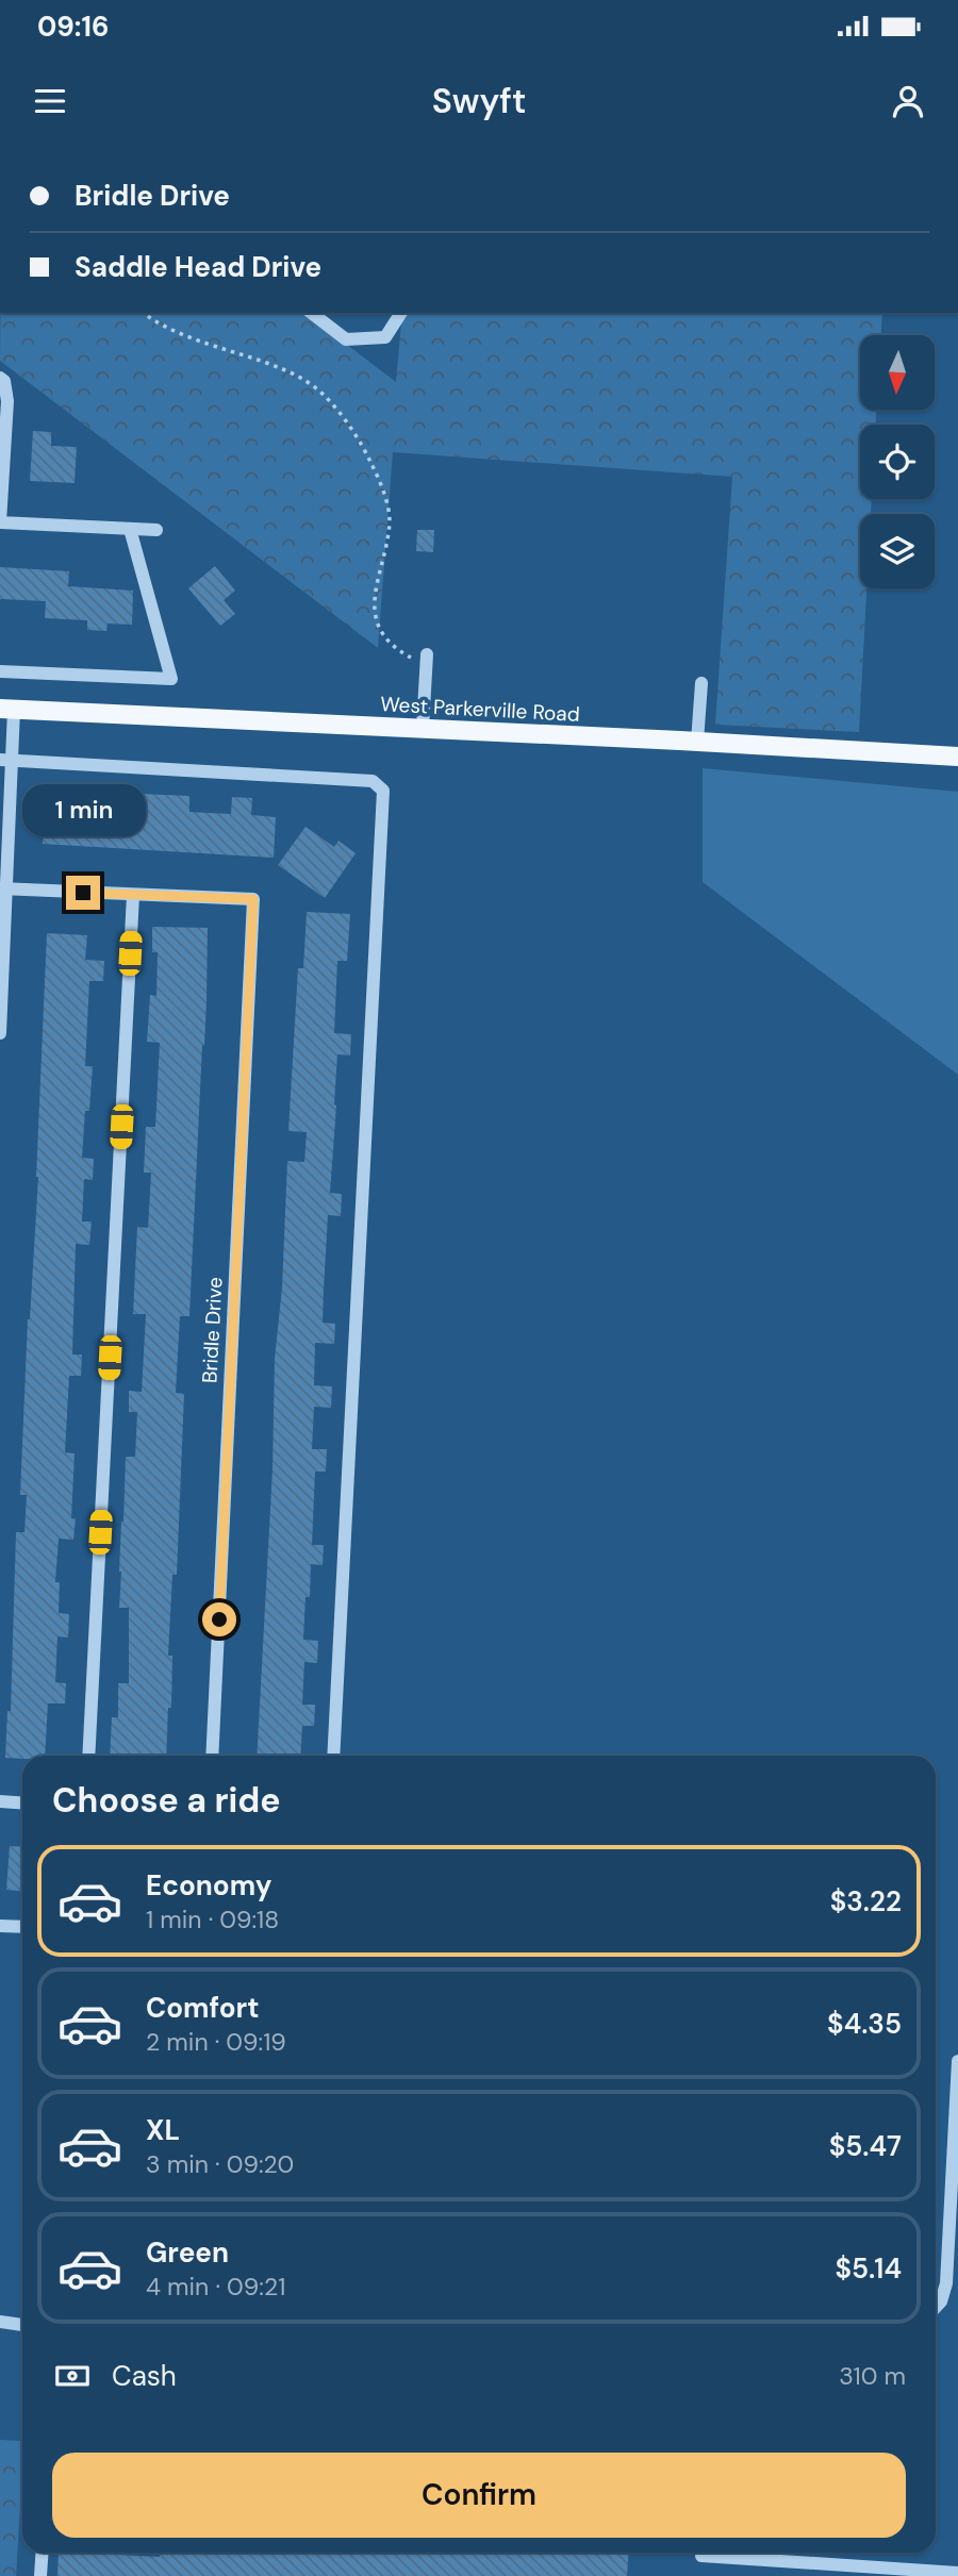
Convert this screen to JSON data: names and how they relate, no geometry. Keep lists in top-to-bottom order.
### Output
{
  "streets": {
    "main road": ["West Parkerville Road"],
    "street": ["Bridle Drive"]
  },
  "north": "bottom",
  "page": {
    "status": "09:16",
    "header": "Swyft",
    "banner": ["Bridle Drive", "Saddle Head Drive"],
    "bubble": "1 min",
    "heading": "Choose a ride",
    "list": [
      {
        "name": "Economy",
        "note": "1 min · 09:18",
        "value": "$3.22"
      },
      {
        "name": "Comfort",
        "note": "2 min · 09:19",
        "value": "$4.35"
      },
      {
        "name": "XL",
        "note": "3 min · 09:20",
        "value": "$5.47"
      },
      {
        "name": "Green",
        "note": "4 min · 09:21",
        "value": "$5.14"
      }
    ],
    "pay": ["Cash", "310 m"],
    "buttons": "Confirm"
  }
}
